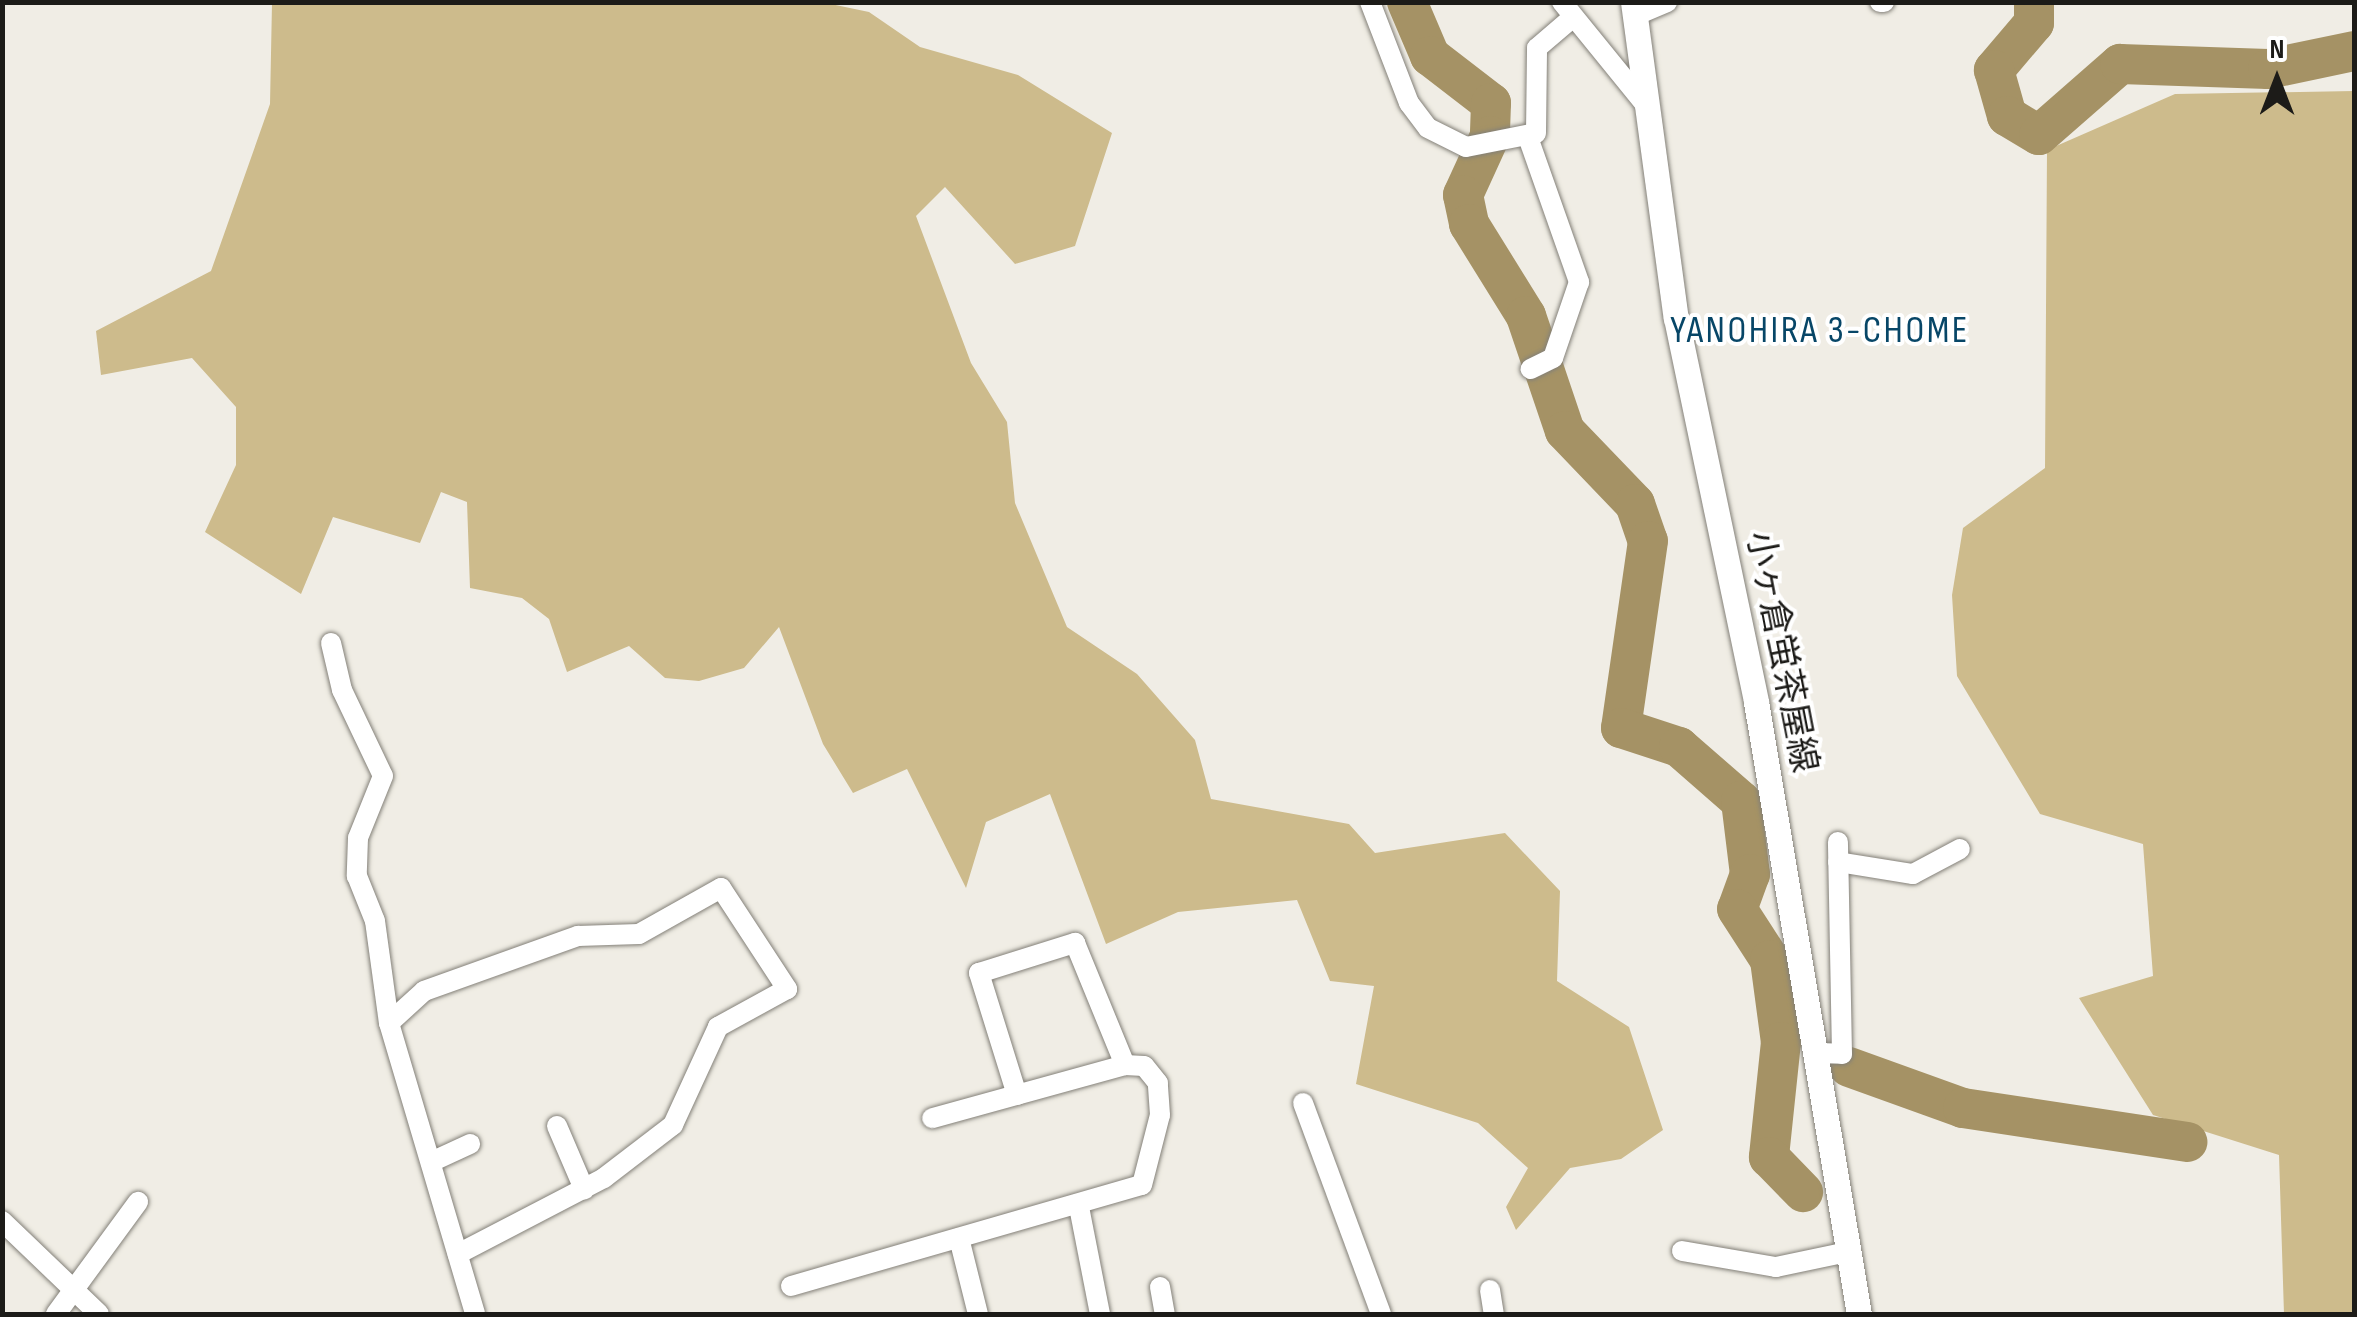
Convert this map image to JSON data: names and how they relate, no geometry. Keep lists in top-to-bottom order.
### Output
{
  "streets": {
    "street": ["小ヶ倉蛍茶屋線"]
  },
  "districts": ["YANOHIRA 3-CHOME"],
  "north": "top"
}
